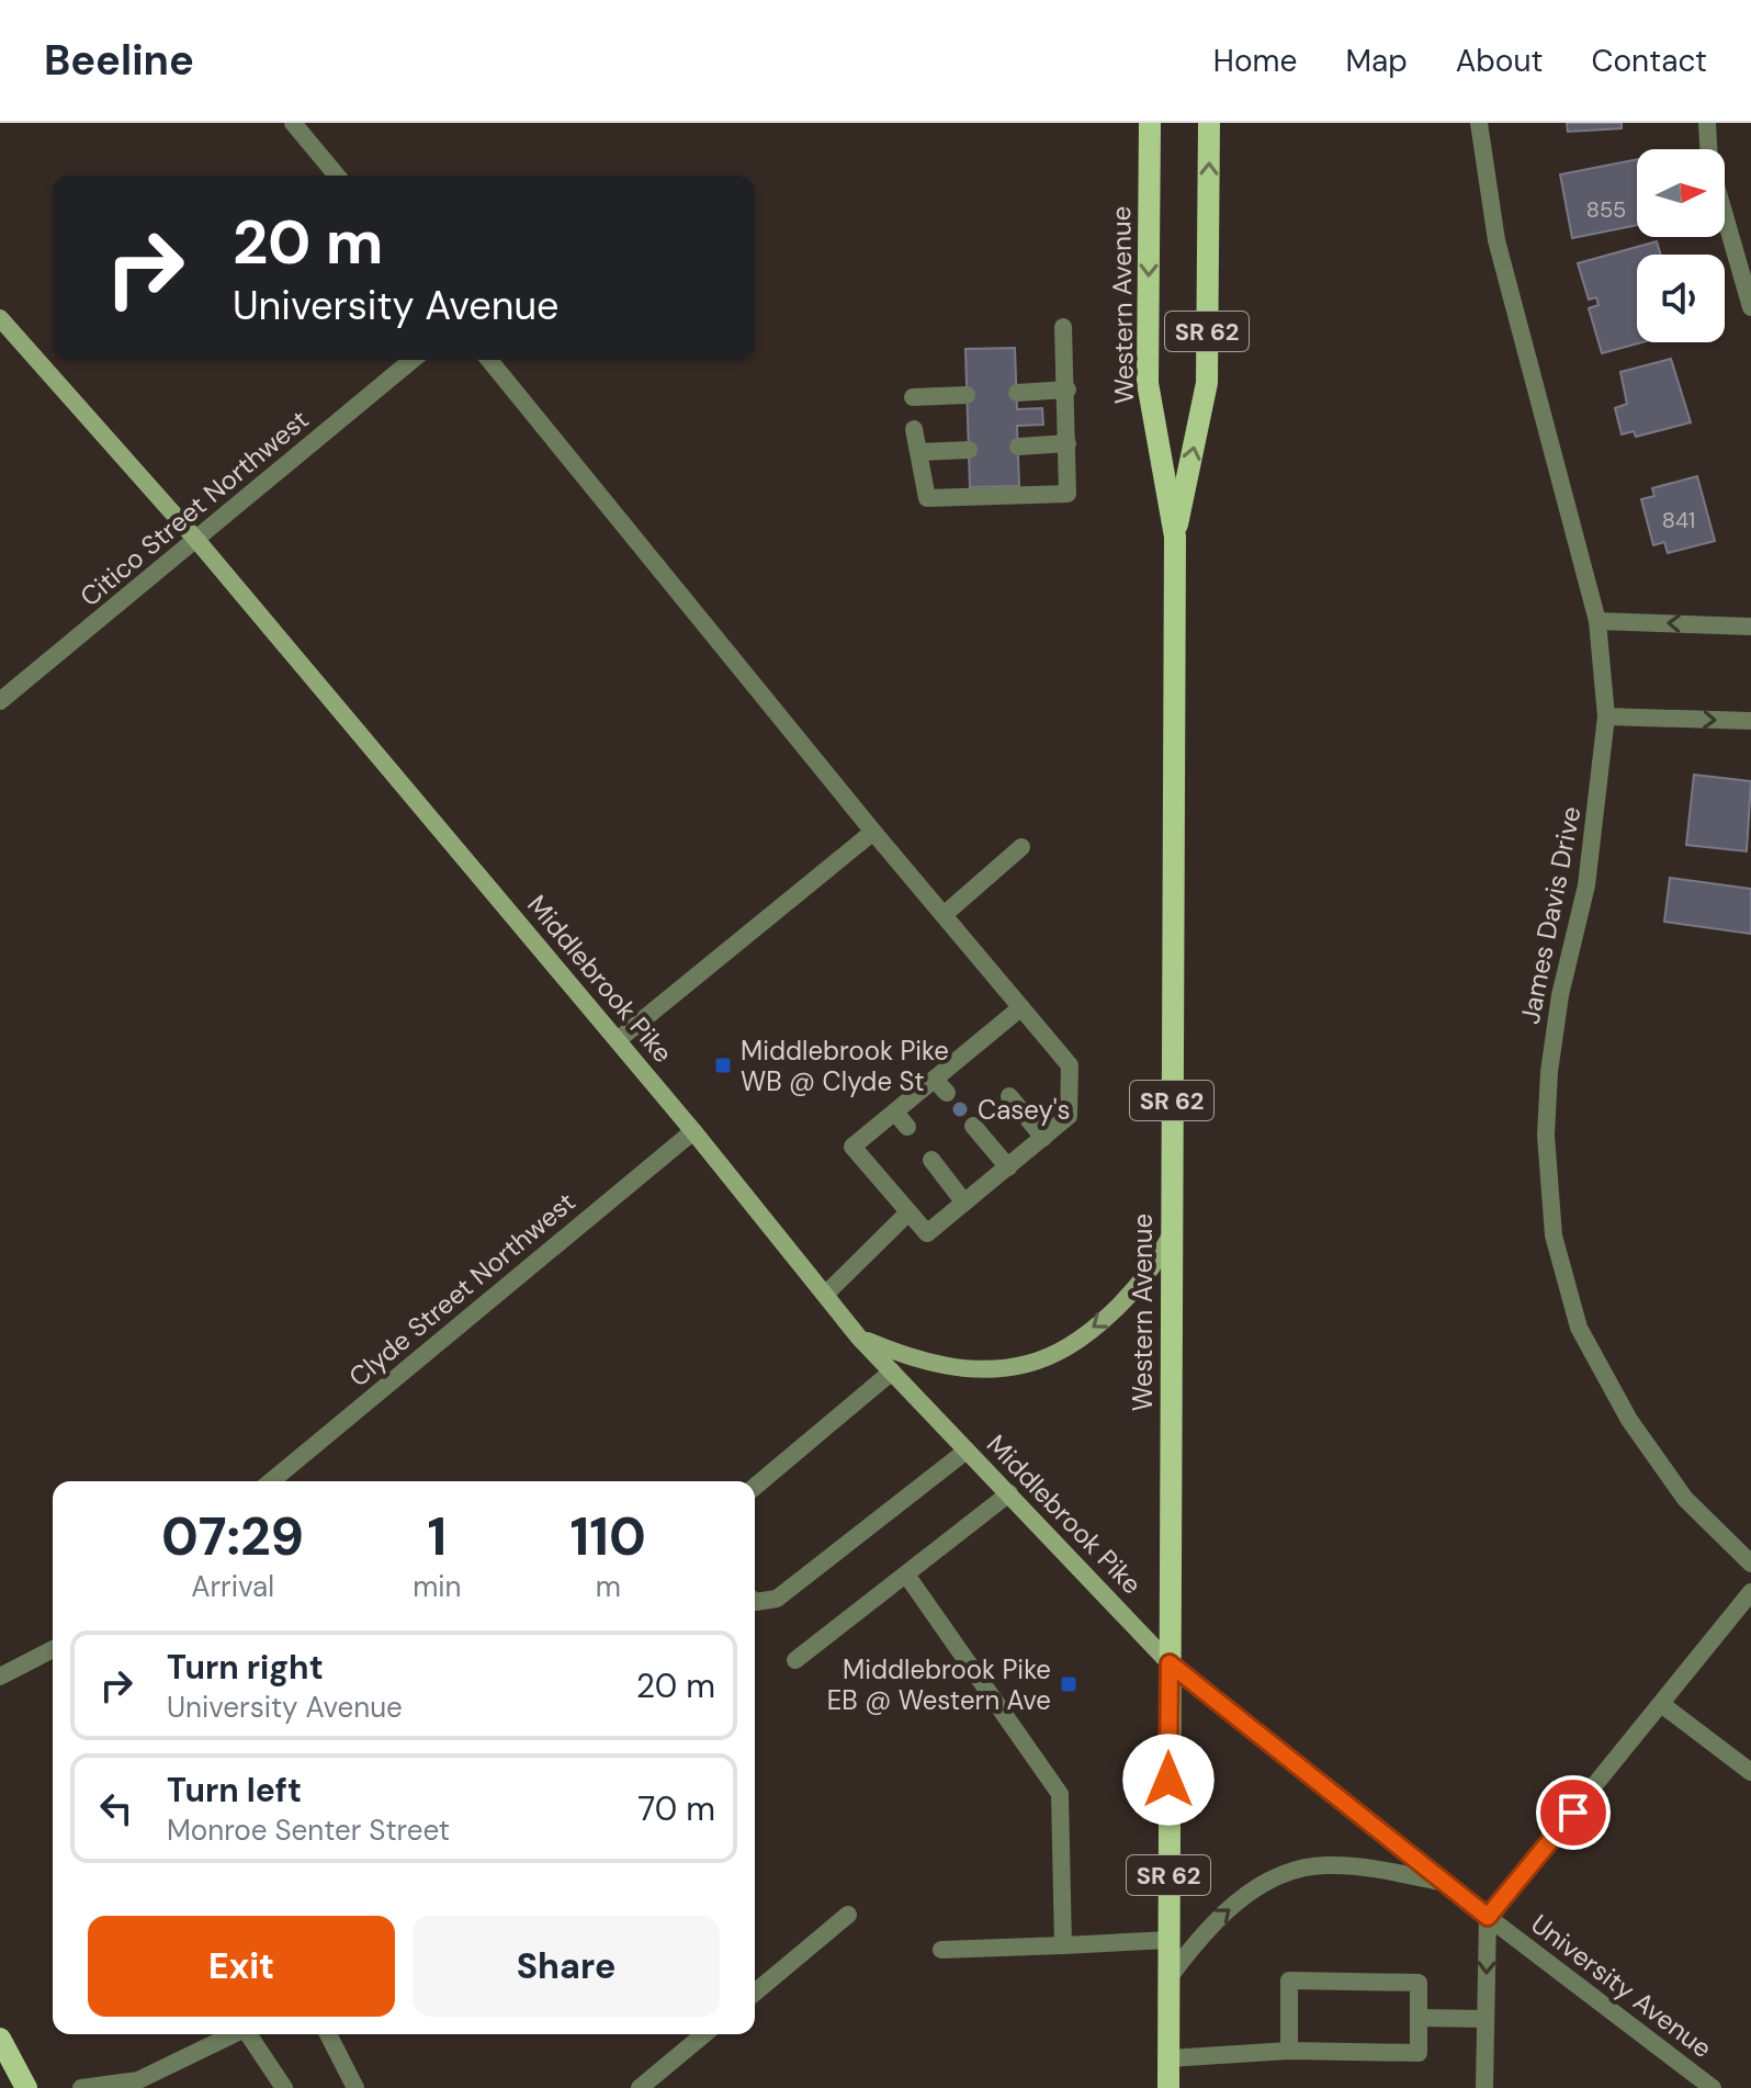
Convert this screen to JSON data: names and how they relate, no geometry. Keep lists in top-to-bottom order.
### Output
{
  "streets": {
    "main road": ["Western Avenue", "SR 62", "Middlebrook Pike"],
    "street": [
      "Citico Street Northwest",
      "James Davis Drive",
      "Clyde Street Northwest",
      "University Avenue"
    ]
  },
  "crossings": [
    ["Western Avenue", "Middlebrook Pike"],
    ["Western Avenue", "University Avenue"],
    ["Citico Street Northwest", "Middlebrook Pike"],
    ["Middlebrook Pike", "Clyde Street Northwest"],
    ["Middlebrook Pike", "University Avenue"]
  ],
  "places": {
    "transit": ["Middlebrook Pike WB @ Clyde St", "Middlebrook Pike EB @ Western Ave"],
    "other": ["Casey's"]
  },
  "house_numbers": ["855", "841"],
  "north": "right",
  "page": {
    "header": "Beeline",
    "nav": [
      "Home",
      "Map",
      "About",
      "Contact"
    ],
    "turn": ["20 m", "University Avenue"],
    "eta": [
      "07:29",
      "Arrival",
      "1",
      "min",
      "110",
      "m"
    ],
    "list": [
      {
        "name": "Turn right",
        "note": "University Avenue",
        "value": "20 m"
      },
      {
        "name": "Turn left",
        "note": "Monroe Senter Street",
        "value": "70 m"
      }
    ],
    "buttons": ["Exit", "Share"]
  }
}
